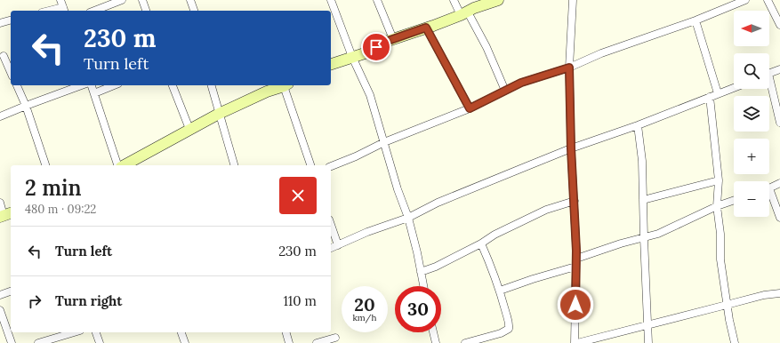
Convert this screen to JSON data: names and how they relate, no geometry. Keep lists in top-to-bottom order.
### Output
{
  "north": "left",
  "page": {
    "map_buttons": ["+", "−"],
    "turn": ["230 m", "Turn left"],
    "heading": ["2 min", "480 m · 09:22"],
    "list": [
      {
        "name": "Turn left",
        "value": "230 m"
      },
      {
        "name": "Turn right",
        "value": "110 m"
      }
    ],
    "speed": "20 km/h",
    "limit": "30"
  }
}
